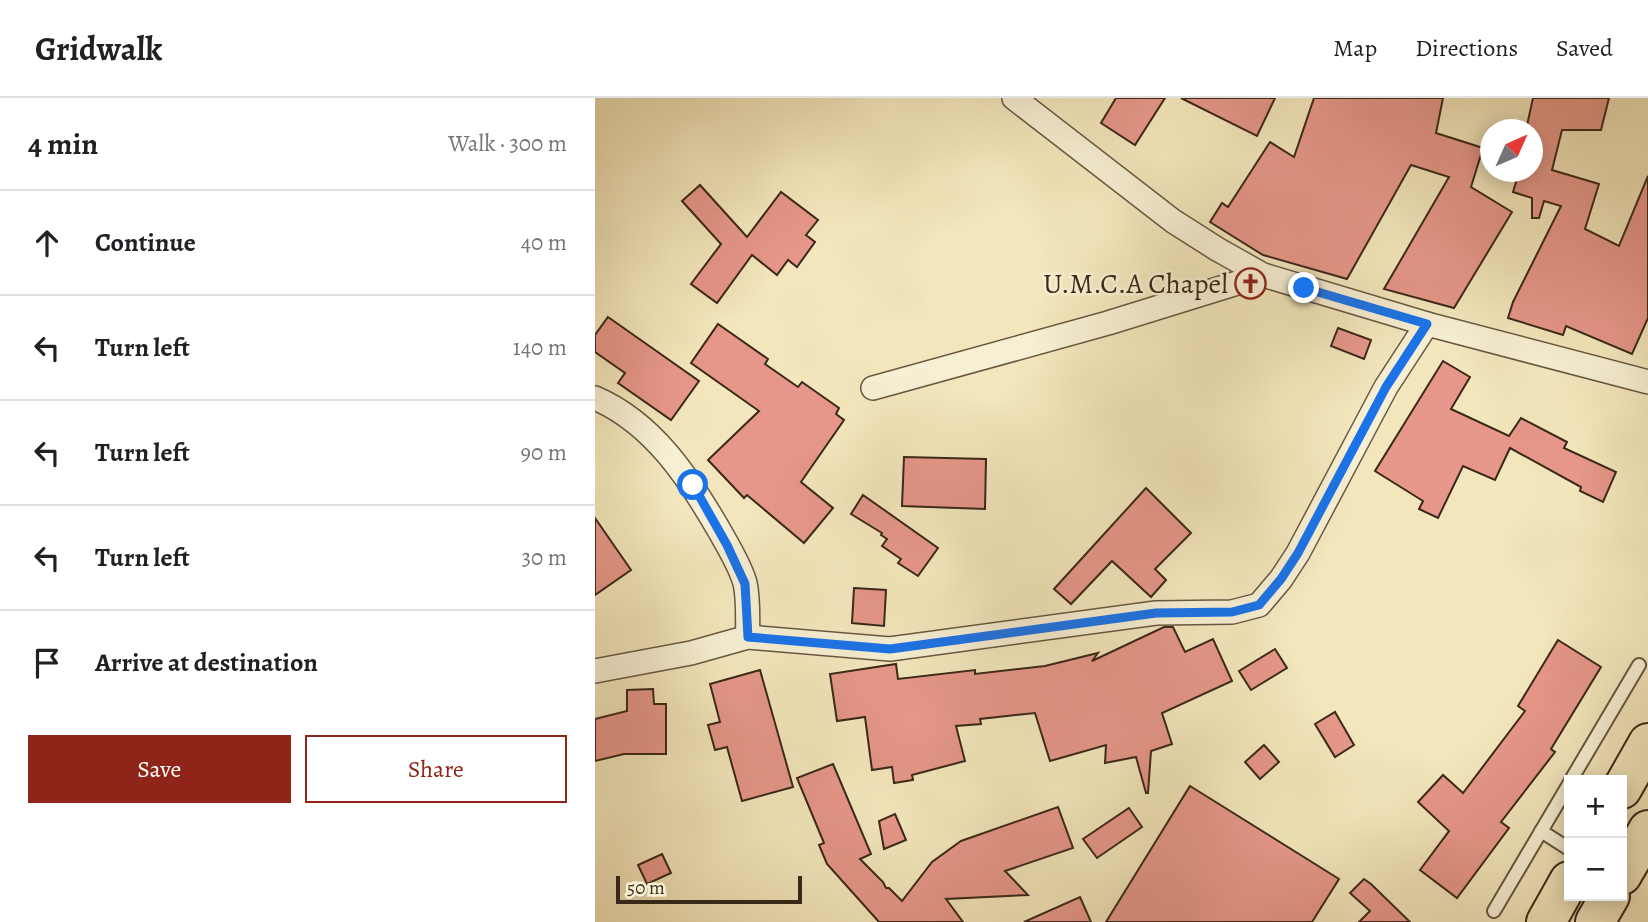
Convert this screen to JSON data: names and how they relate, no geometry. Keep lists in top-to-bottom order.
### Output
{
  "places": {
    "church": ["U.M.C.A Chapel"]
  },
  "scale_bar": "50 m",
  "north": "top right",
  "page": {
    "header": "Gridwalk",
    "nav": ["Map", "Directions", "Saved"],
    "heading": ["4 min", "Walk · 300 m"],
    "list": [
      ["Continue", "40 m"],
      ["Turn left", "140 m"],
      ["Turn left", "90 m"],
      ["Turn left", "30 m"],
      "Arrive at destination"
    ],
    "buttons": ["Save", "Share"],
    "map_buttons": ["+", "−"],
    "scale": "50 m"
  }
}
